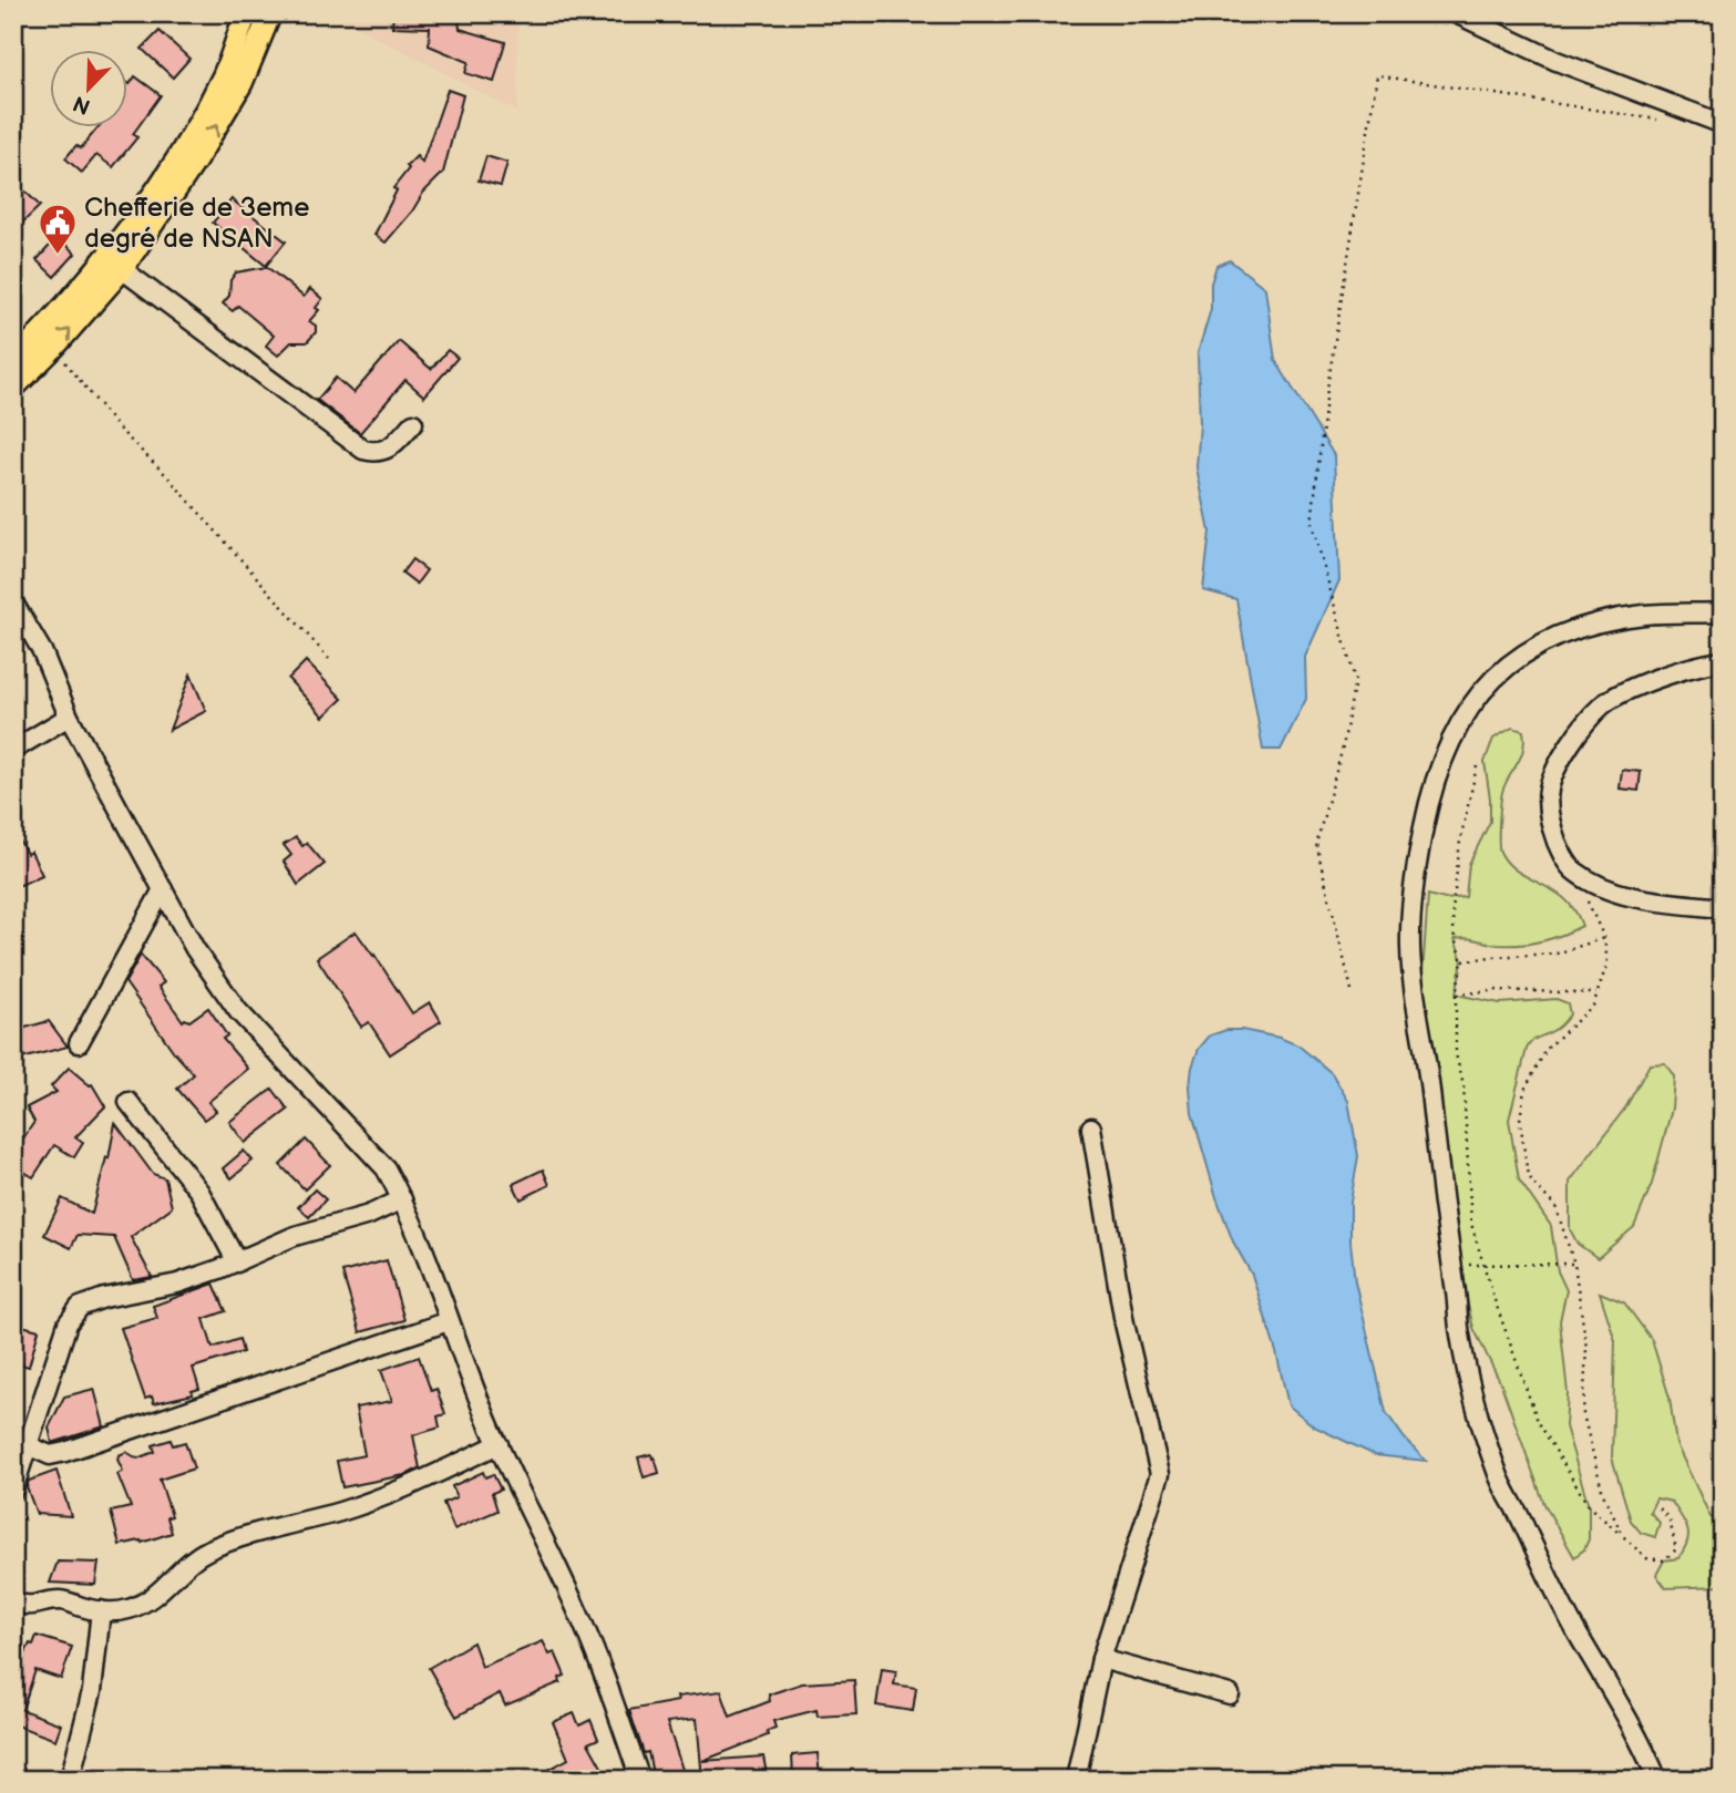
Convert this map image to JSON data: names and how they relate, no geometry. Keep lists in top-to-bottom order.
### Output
{
  "places": {
    "public building": ["Chefferie de 3eme degré de NSAN"]
  },
  "north": "bottom left"
}
